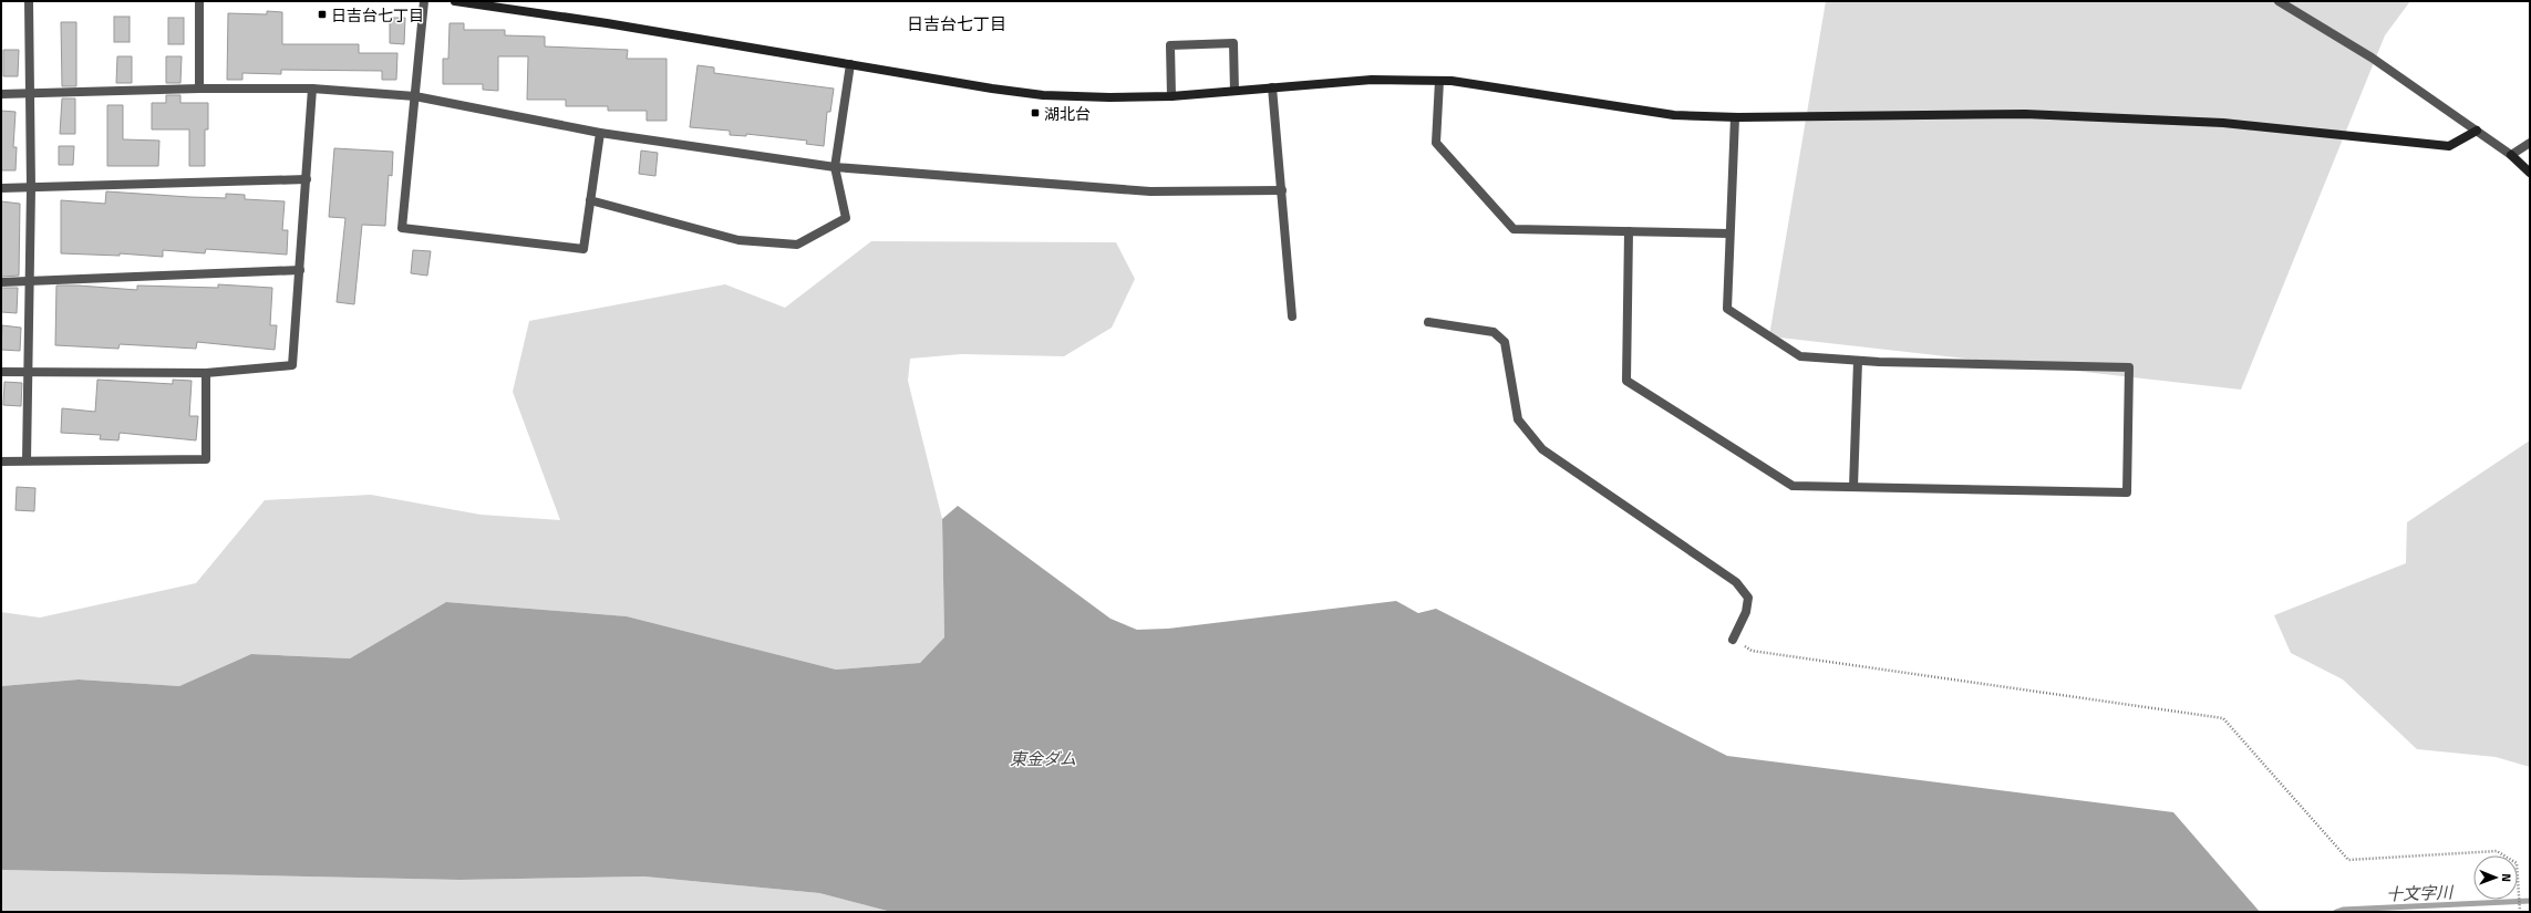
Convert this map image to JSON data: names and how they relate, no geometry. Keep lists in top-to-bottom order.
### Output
{
  "districts": ["日吉台七丁目"],
  "water": ["東金ダム", "十文字川"],
  "places": {
    "transit": ["日吉台七丁目", "湖北台"]
  },
  "north": "right"
}
